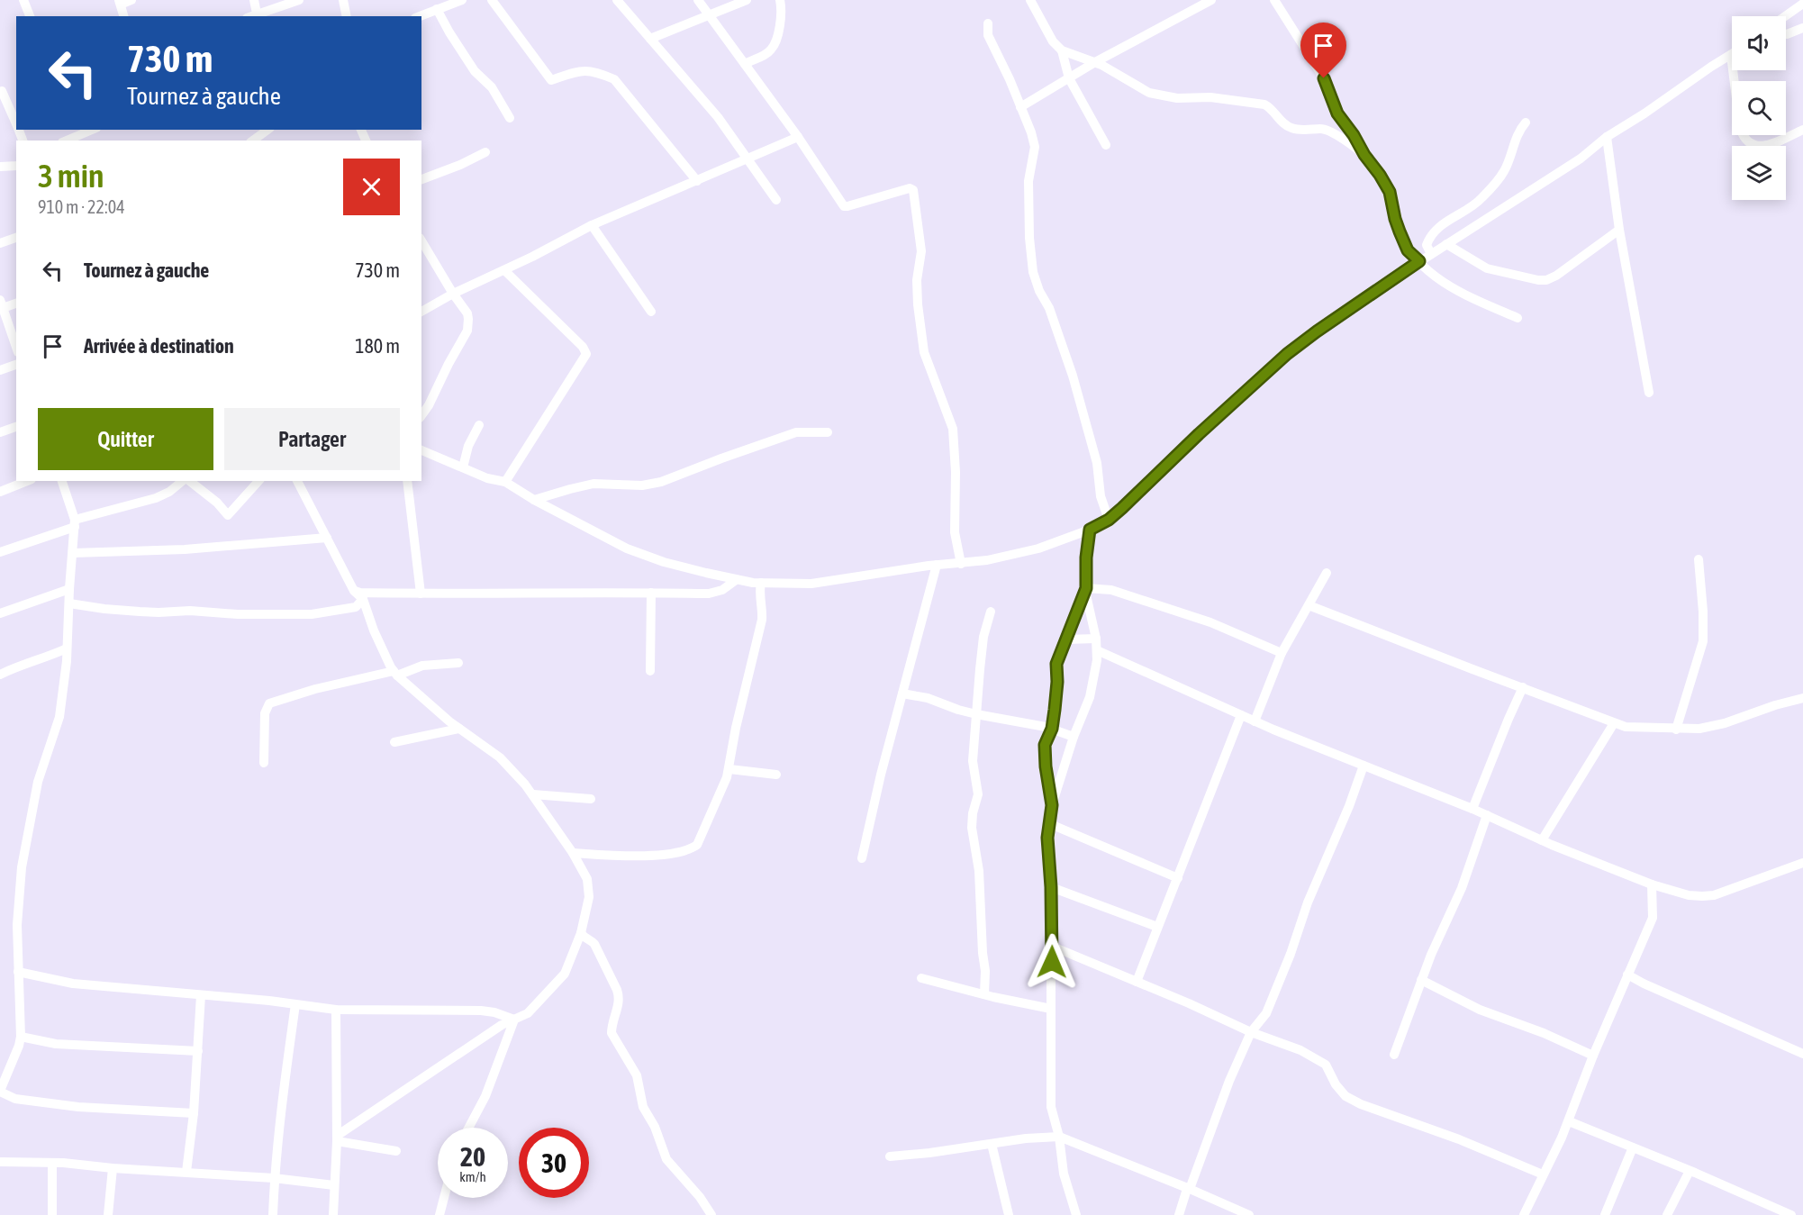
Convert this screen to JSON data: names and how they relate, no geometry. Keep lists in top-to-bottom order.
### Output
{
  "page": {
    "turn": ["730 m", "Tournez à gauche"],
    "heading": ["3 min", "910 m · 22:04"],
    "list": [
      {
        "name": "Tournez à gauche",
        "value": "730 m"
      },
      {
        "name": "Arrivée à destination",
        "value": "180 m"
      }
    ],
    "buttons": ["Quitter", "Partager"],
    "speed": "20 km/h",
    "limit": "30"
  }
}
